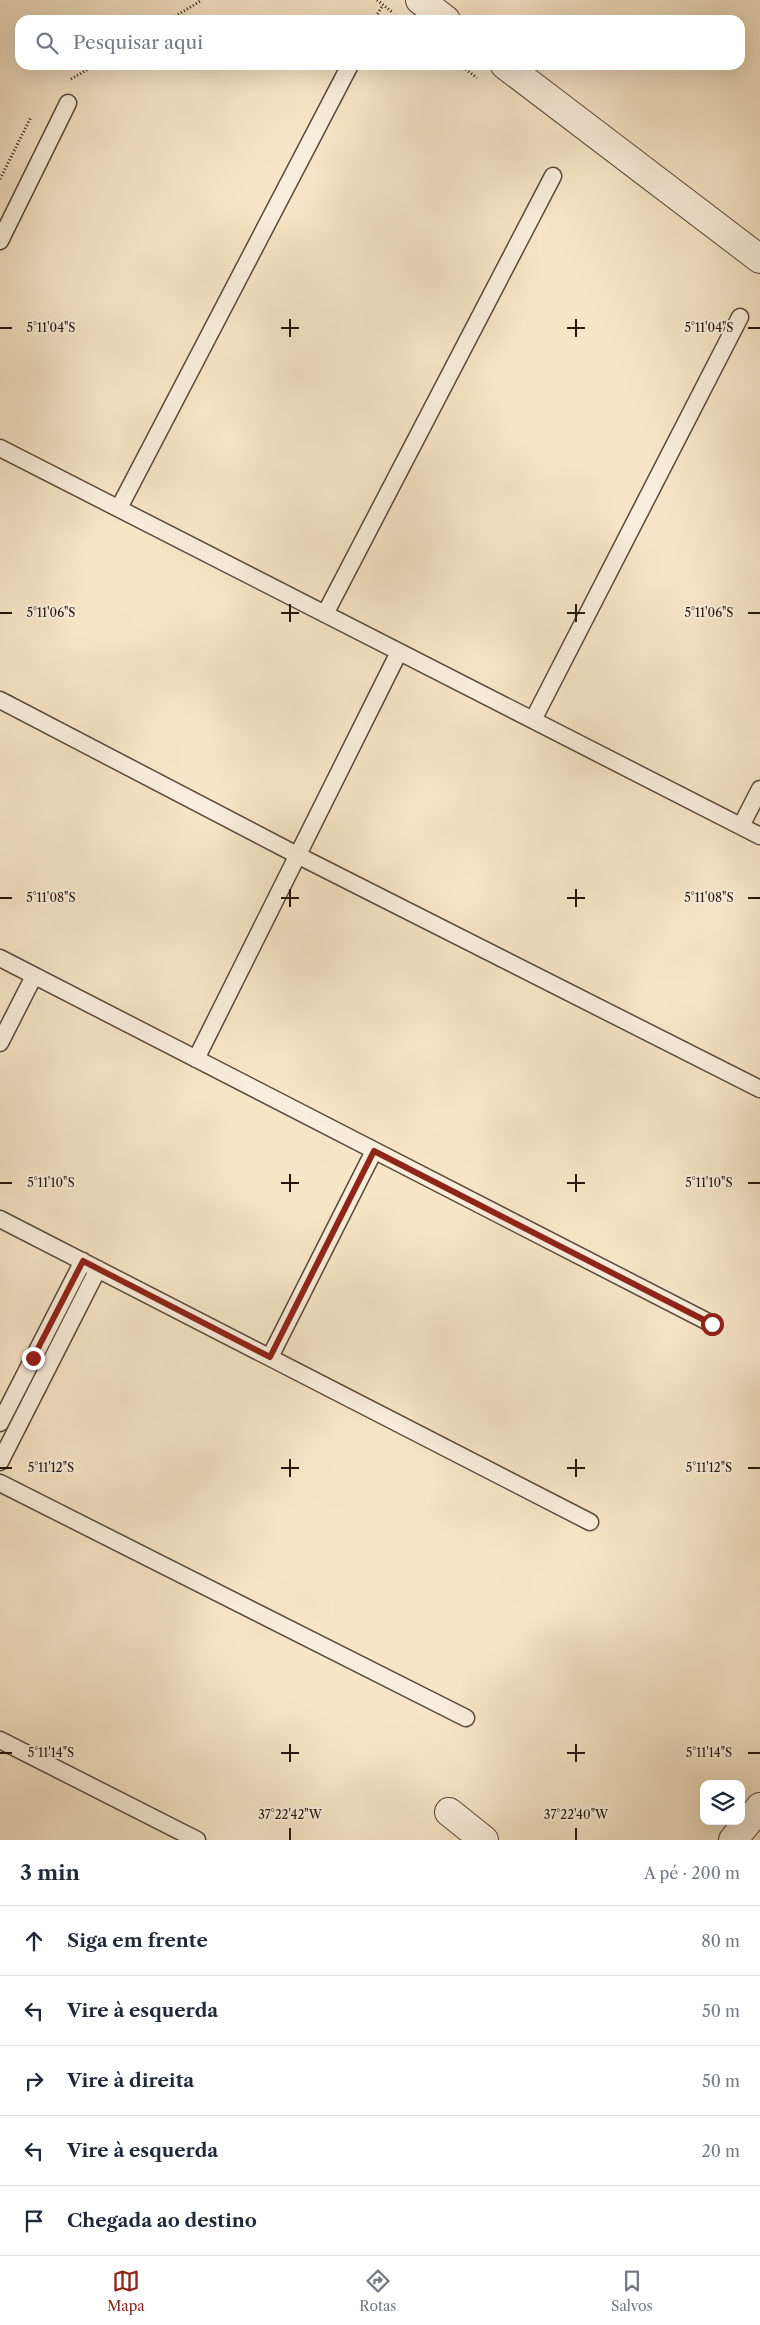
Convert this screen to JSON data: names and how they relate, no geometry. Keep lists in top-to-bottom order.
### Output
{
  "page": {
    "search": "Pesquisar aqui",
    "heading": ["3 min", "A pé · 200 m"],
    "list": [
      ["Siga em frente", "80 m"],
      ["Vire à esquerda", "50 m"],
      ["Vire à direita", "50 m"],
      ["Vire à esquerda", "20 m"],
      "Chegada ao destino"
    ],
    "nav": ["Mapa", "Rotas", "Salvos"]
  },
  "coordinates": [
    "5°11'04\"S",
    "5°11'06\"S",
    "5°11'08\"S",
    "5°11'10\"S",
    "5°11'12\"S",
    "5°11'14\"S",
    "37°22'42\"W",
    "37°22'40\"W"
  ]
}
